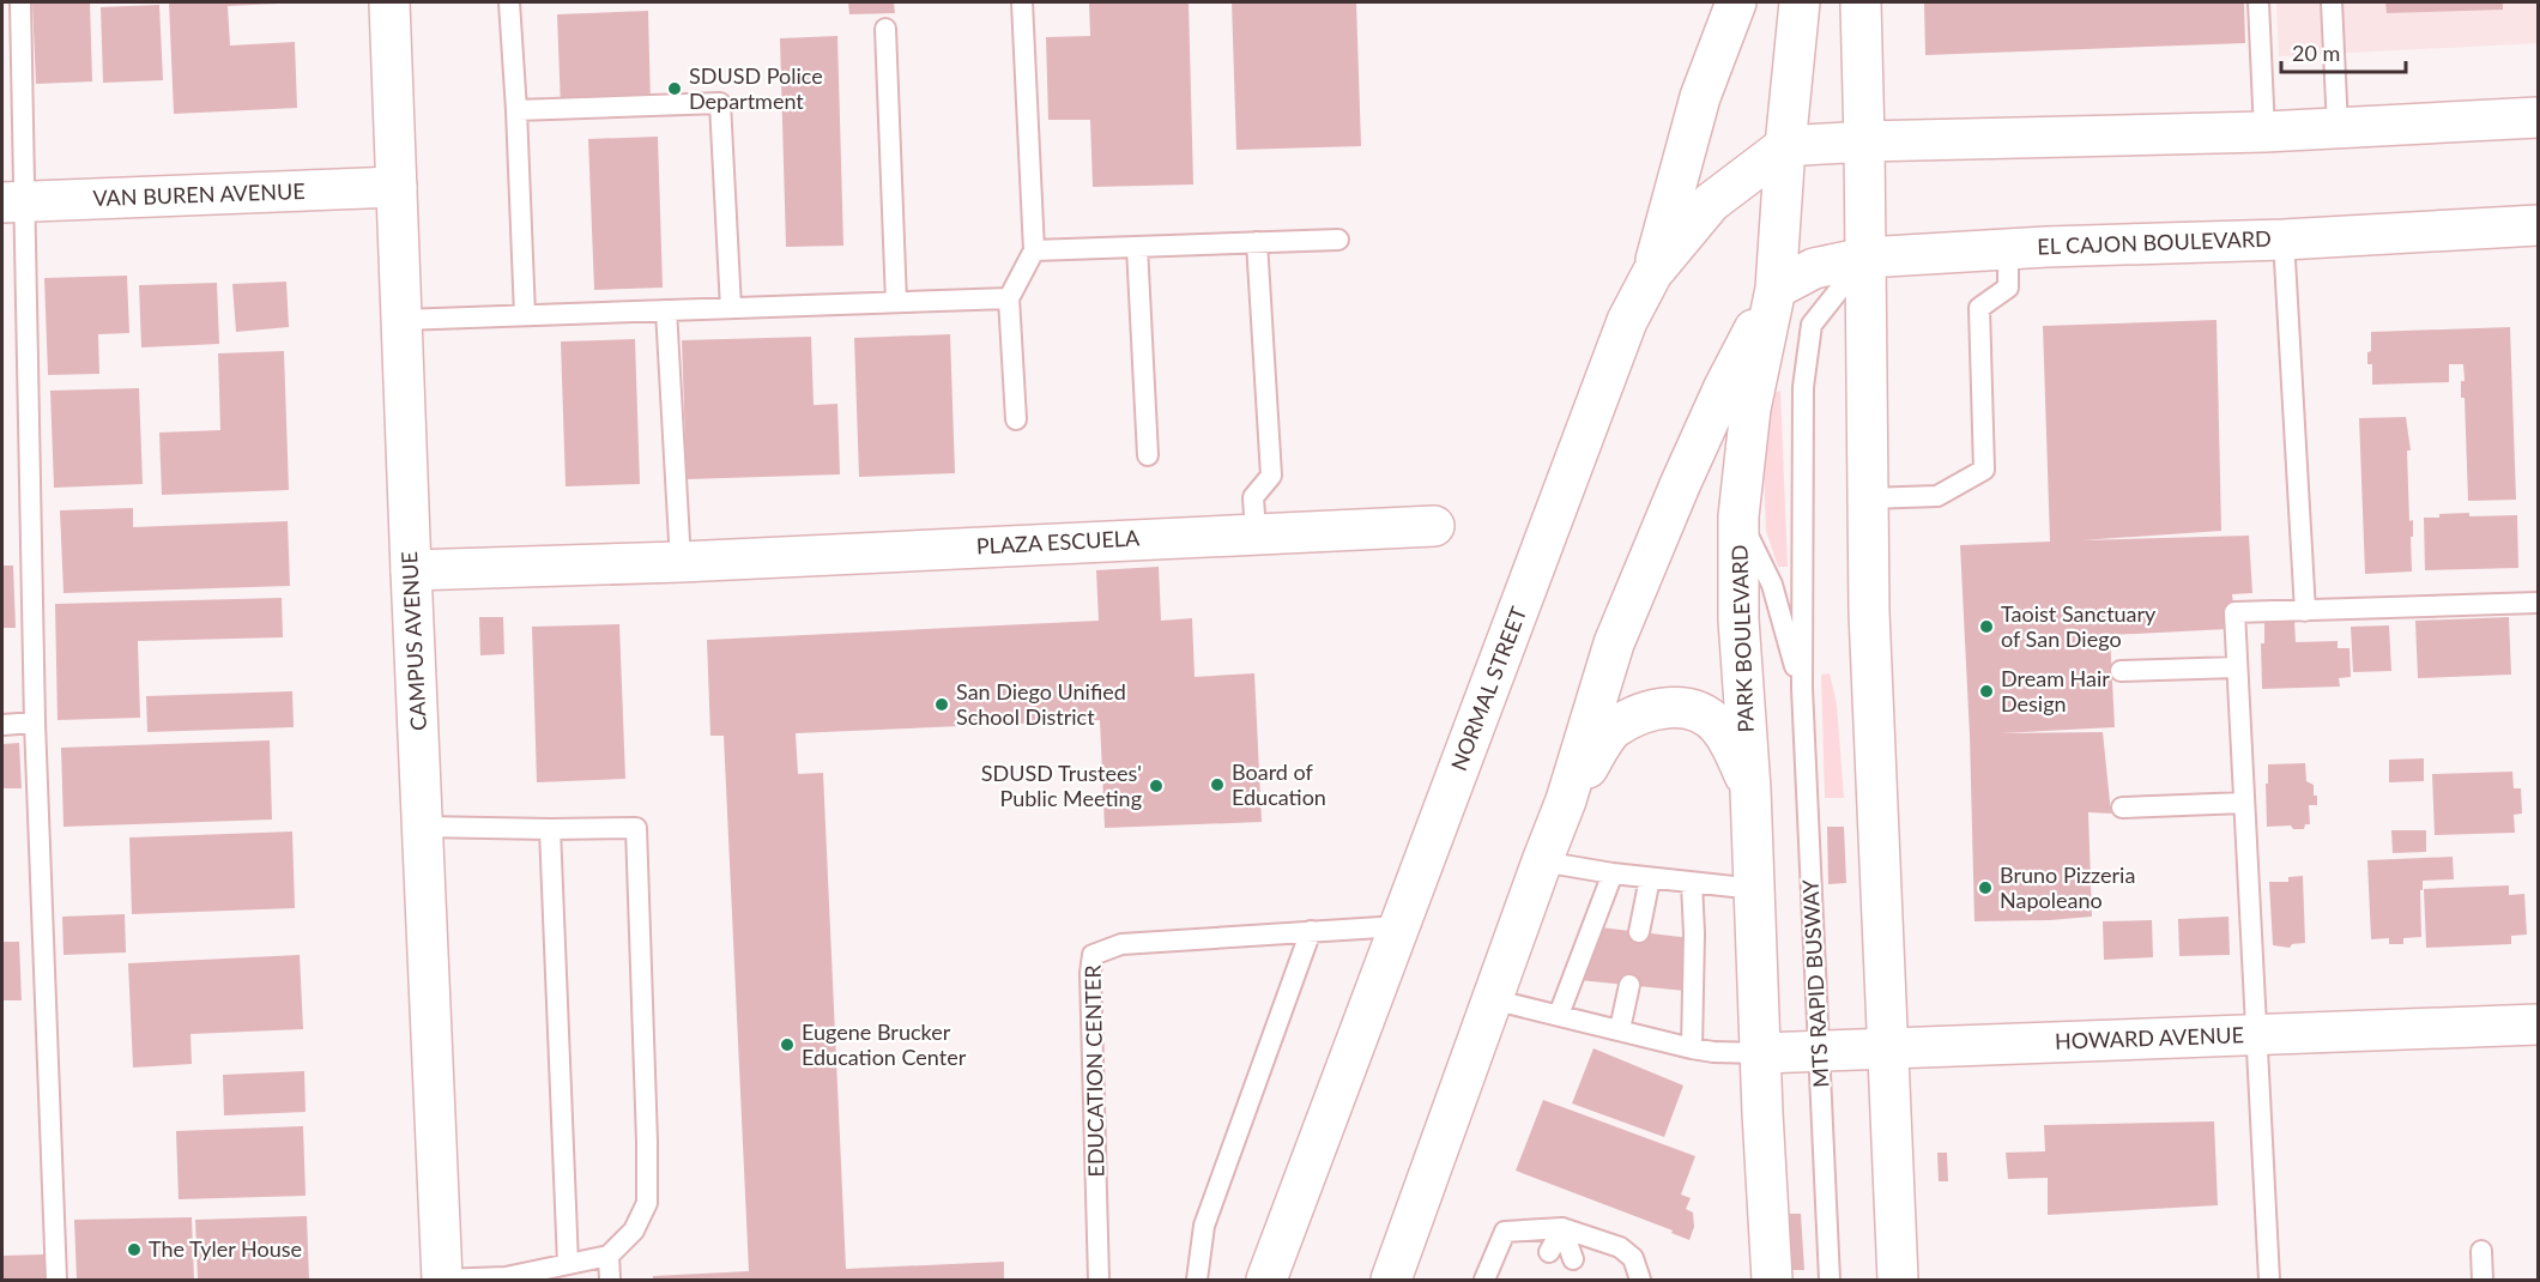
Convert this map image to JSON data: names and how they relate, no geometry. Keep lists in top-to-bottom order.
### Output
{
  "streets": {
    "main road": [
      "VAN BUREN AVENUE",
      "EL CAJON BOULEVARD",
      "PLAZA ESCUELA",
      "PARK BOULEVARD",
      "CAMPUS AVENUE",
      "NORMAL STREET",
      "HOWARD AVENUE"
    ],
    "lane": ["MTS RAPID BUSWAY", "EDUCATION CENTER"]
  },
  "crossings": [
    ["VAN BUREN AVENUE", "CAMPUS AVENUE"],
    ["EL CAJON BOULEVARD", "PARK BOULEVARD"],
    ["EL CAJON BOULEVARD", "MTS RAPID BUSWAY"],
    ["PLAZA ESCUELA", "CAMPUS AVENUE"],
    ["PARK BOULEVARD", "NORMAL STREET"],
    ["PARK BOULEVARD", "MTS RAPID BUSWAY"],
    ["PARK BOULEVARD", "HOWARD AVENUE"],
    ["NORMAL STREET", "EDUCATION CENTER"],
    ["MTS RAPID BUSWAY", "HOWARD AVENUE"]
  ],
  "places": [
    "SDUSD Police Department",
    "Taoist Sanctuary of San Diego",
    "Dream Hair Design",
    "San Diego Unified School District",
    "Board of Education",
    "SDUSD Trustees' Public Meeting",
    "Bruno Pizzeria Napoleano",
    "Eugene Brucker Education Center",
    "The Tyler House"
  ],
  "scale_bar": "20 m"
}
